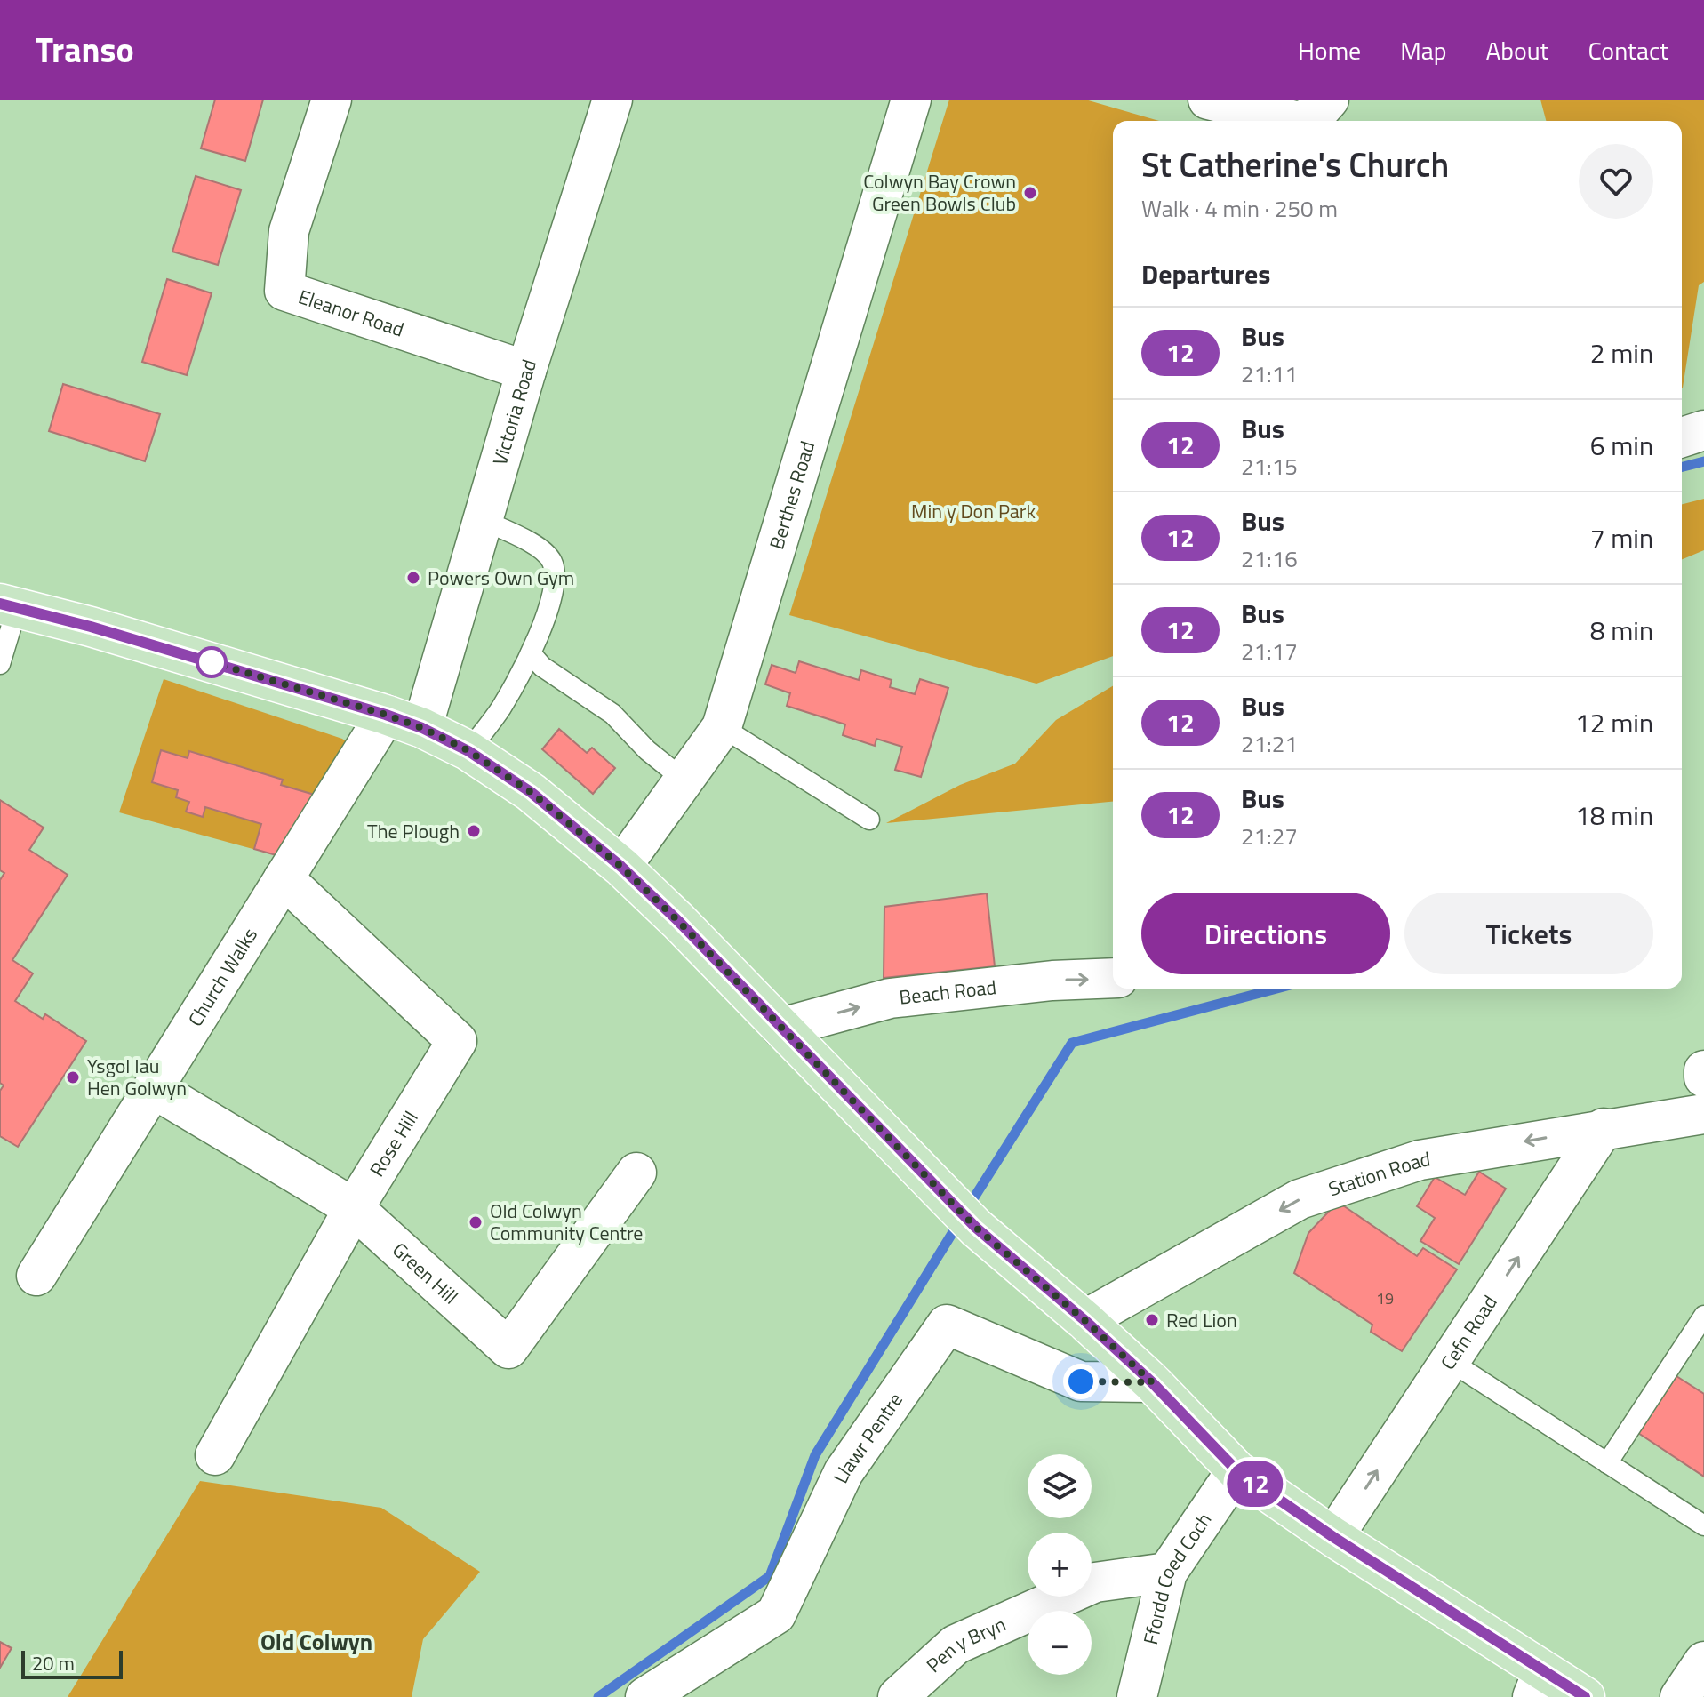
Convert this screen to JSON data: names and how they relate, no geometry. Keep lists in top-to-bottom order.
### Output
{
  "streets": {
    "street": [
      "Eleanor Road",
      "Victoria Road",
      "Berthes Road",
      "Church Walks",
      "Beach Road",
      "Rose Hill",
      "Station Road",
      "Green Hill",
      "Cefn Road",
      "Llawr Pentre",
      "Ffordd Coed Coch",
      "Pen y Bryn"
    ]
  },
  "crossings": [
    ["Eleanor Road", "Victoria Road"],
    ["Church Walks", "Rose Hill"],
    ["Church Walks", "Green Hill"],
    ["Rose Hill", "Green Hill"],
    ["Station Road", "Cefn Road"],
    ["Ffordd Coed Coch", "Pen y Bryn"]
  ],
  "one_way": ["Beach Road", "Station Road", "Cefn Road"],
  "districts": ["Old Colwyn"],
  "parks": ["Min y Don Park"],
  "places": [
    "Colwyn Bay Crown Green Bowls Club",
    "Powers Own Gym",
    "The Plough",
    "Ysgol Iau Hen Golwyn",
    "Old Colwyn Community Centre",
    "Red Lion"
  ],
  "lines": ["bus line 12"],
  "house_numbers": ["19"],
  "scale_bar": "20 m",
  "page": {
    "header": "Transo",
    "nav": [
      "Home",
      "Map",
      "About",
      "Contact"
    ],
    "on_map": "12",
    "heading": [
      ["St Catherine's Church", "Walk · 4 min · 250 m"],
      "Departures"
    ],
    "list": [
      {
        "mark": "12",
        "name": "Bus",
        "note": "21:11",
        "value": "2 min"
      },
      {
        "mark": "12",
        "name": "Bus",
        "note": "21:15",
        "value": "6 min"
      },
      {
        "mark": "12",
        "name": "Bus",
        "note": "21:16",
        "value": "7 min"
      },
      {
        "mark": "12",
        "name": "Bus",
        "note": "21:17",
        "value": "8 min"
      },
      {
        "mark": "12",
        "name": "Bus",
        "note": "21:21",
        "value": "12 min"
      },
      {
        "mark": "12",
        "name": "Bus",
        "note": "21:27",
        "value": "18 min"
      }
    ],
    "buttons": ["Directions", "Tickets"],
    "map_buttons": ["+", "−"],
    "scale": "20 m"
  }
}
